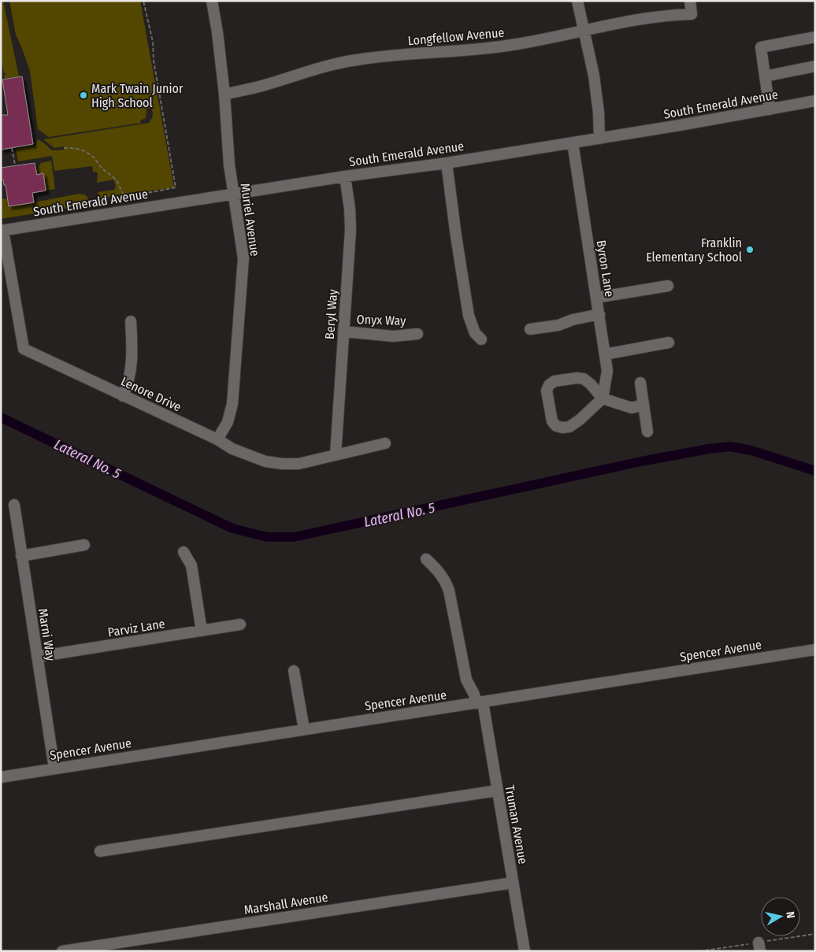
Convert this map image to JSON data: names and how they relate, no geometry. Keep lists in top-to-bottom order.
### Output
{
  "streets": {
    "street": [
      "Longfellow Avenue",
      "South Emerald Avenue",
      "Muriel Avenue",
      "Byron Lane",
      "Beryl Way",
      "Onyx Way",
      "Lenore Drive",
      "Parviz Lane",
      "Marni Way",
      "Spencer Avenue",
      "Truman Avenue",
      "Marshall Avenue"
    ]
  },
  "crossings": [
    ["Longfellow Avenue", "Muriel Avenue"],
    ["South Emerald Avenue", "Muriel Avenue"],
    ["South Emerald Avenue", "Byron Lane"],
    ["South Emerald Avenue", "Beryl Way"],
    ["South Emerald Avenue", "Lenore Drive"],
    ["Muriel Avenue", "Lenore Drive"],
    ["Beryl Way", "Onyx Way"],
    ["Beryl Way", "Lenore Drive"],
    ["Parviz Lane", "Marni Way"],
    ["Marni Way", "Spencer Avenue"],
    ["Spencer Avenue", "Truman Avenue"],
    ["Truman Avenue", "Marshall Avenue"]
  ],
  "water": ["Lateral No. 5"],
  "places": ["Mark Twain Junior High School", "Franklin Elementary School"],
  "north": "right"
}
